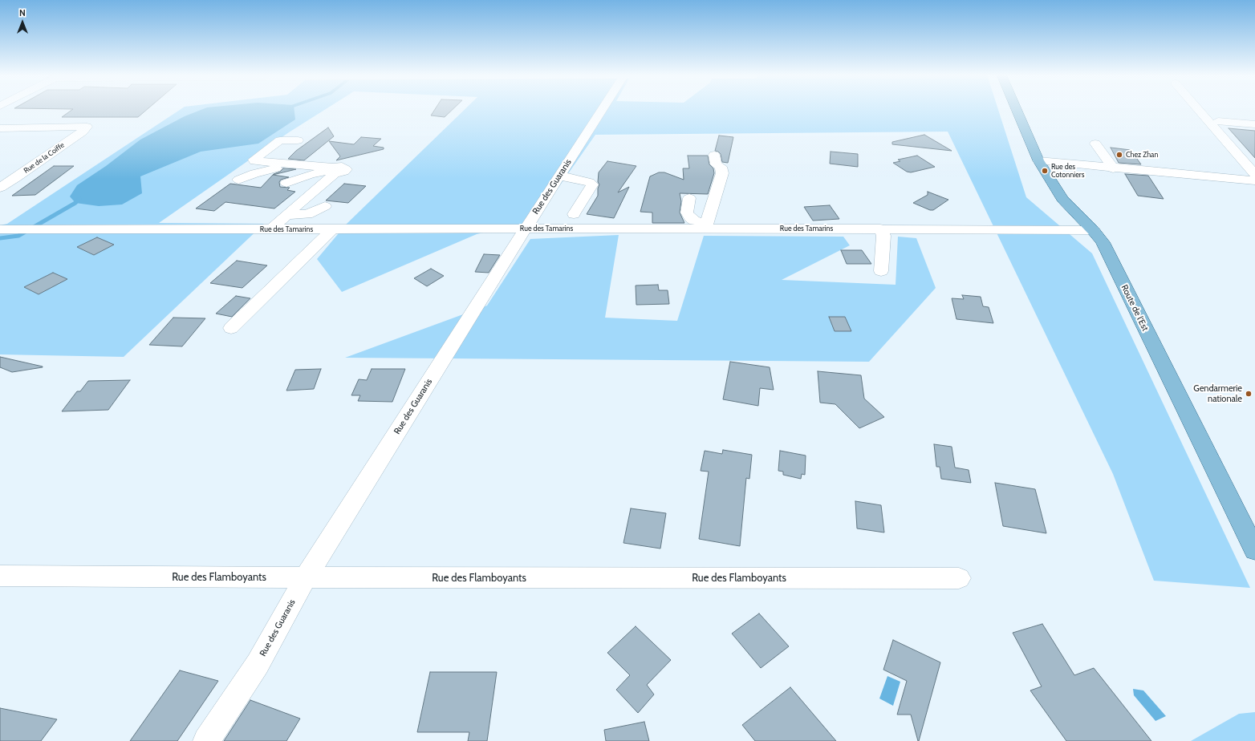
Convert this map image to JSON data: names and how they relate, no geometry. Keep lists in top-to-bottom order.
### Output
{
  "streets": {
    "main road": ["Route de l'Est"],
    "street": [
      "Rue de la Coiffe",
      "Rue des Guaranis",
      "Rue des Tamarins",
      "Rue des Flamboyants"
    ]
  },
  "crossings": [
    ["Rue des Guaranis", "Rue des Tamarins"],
    ["Rue des Guaranis", "Rue des Flamboyants"],
    ["Rue des Tamarins", "Route de l'Est"]
  ],
  "places": ["Chez Zhan", "Rue des Cotonniers", "Gendarmerie nationale"],
  "north": "top"
}
